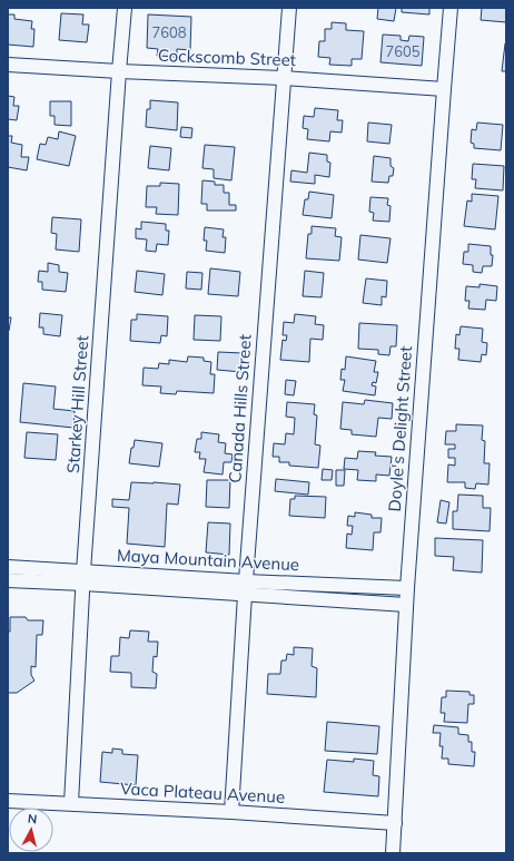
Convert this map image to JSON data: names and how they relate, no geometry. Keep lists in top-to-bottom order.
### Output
{
  "streets": {
    "street": [
      "Cockscomb Street",
      "Starkey Hill Street",
      "Canada Hills Street",
      "Doyle's Delight Street",
      "Maya Mountain Avenue",
      "Vaca Plateau Avenue"
    ]
  },
  "crossings": [
    ["Cockscomb Street", "Starkey Hill Street"],
    ["Cockscomb Street", "Canada Hills Street"],
    ["Cockscomb Street", "Doyle's Delight Street"],
    ["Starkey Hill Street", "Maya Mountain Avenue"],
    ["Starkey Hill Street", "Vaca Plateau Avenue"],
    ["Canada Hills Street", "Maya Mountain Avenue"],
    ["Canada Hills Street", "Vaca Plateau Avenue"],
    ["Doyle's Delight Street", "Maya Mountain Avenue"],
    ["Doyle's Delight Street", "Vaca Plateau Avenue"]
  ],
  "house_numbers": ["7608", "7605"],
  "north": "top"
}
